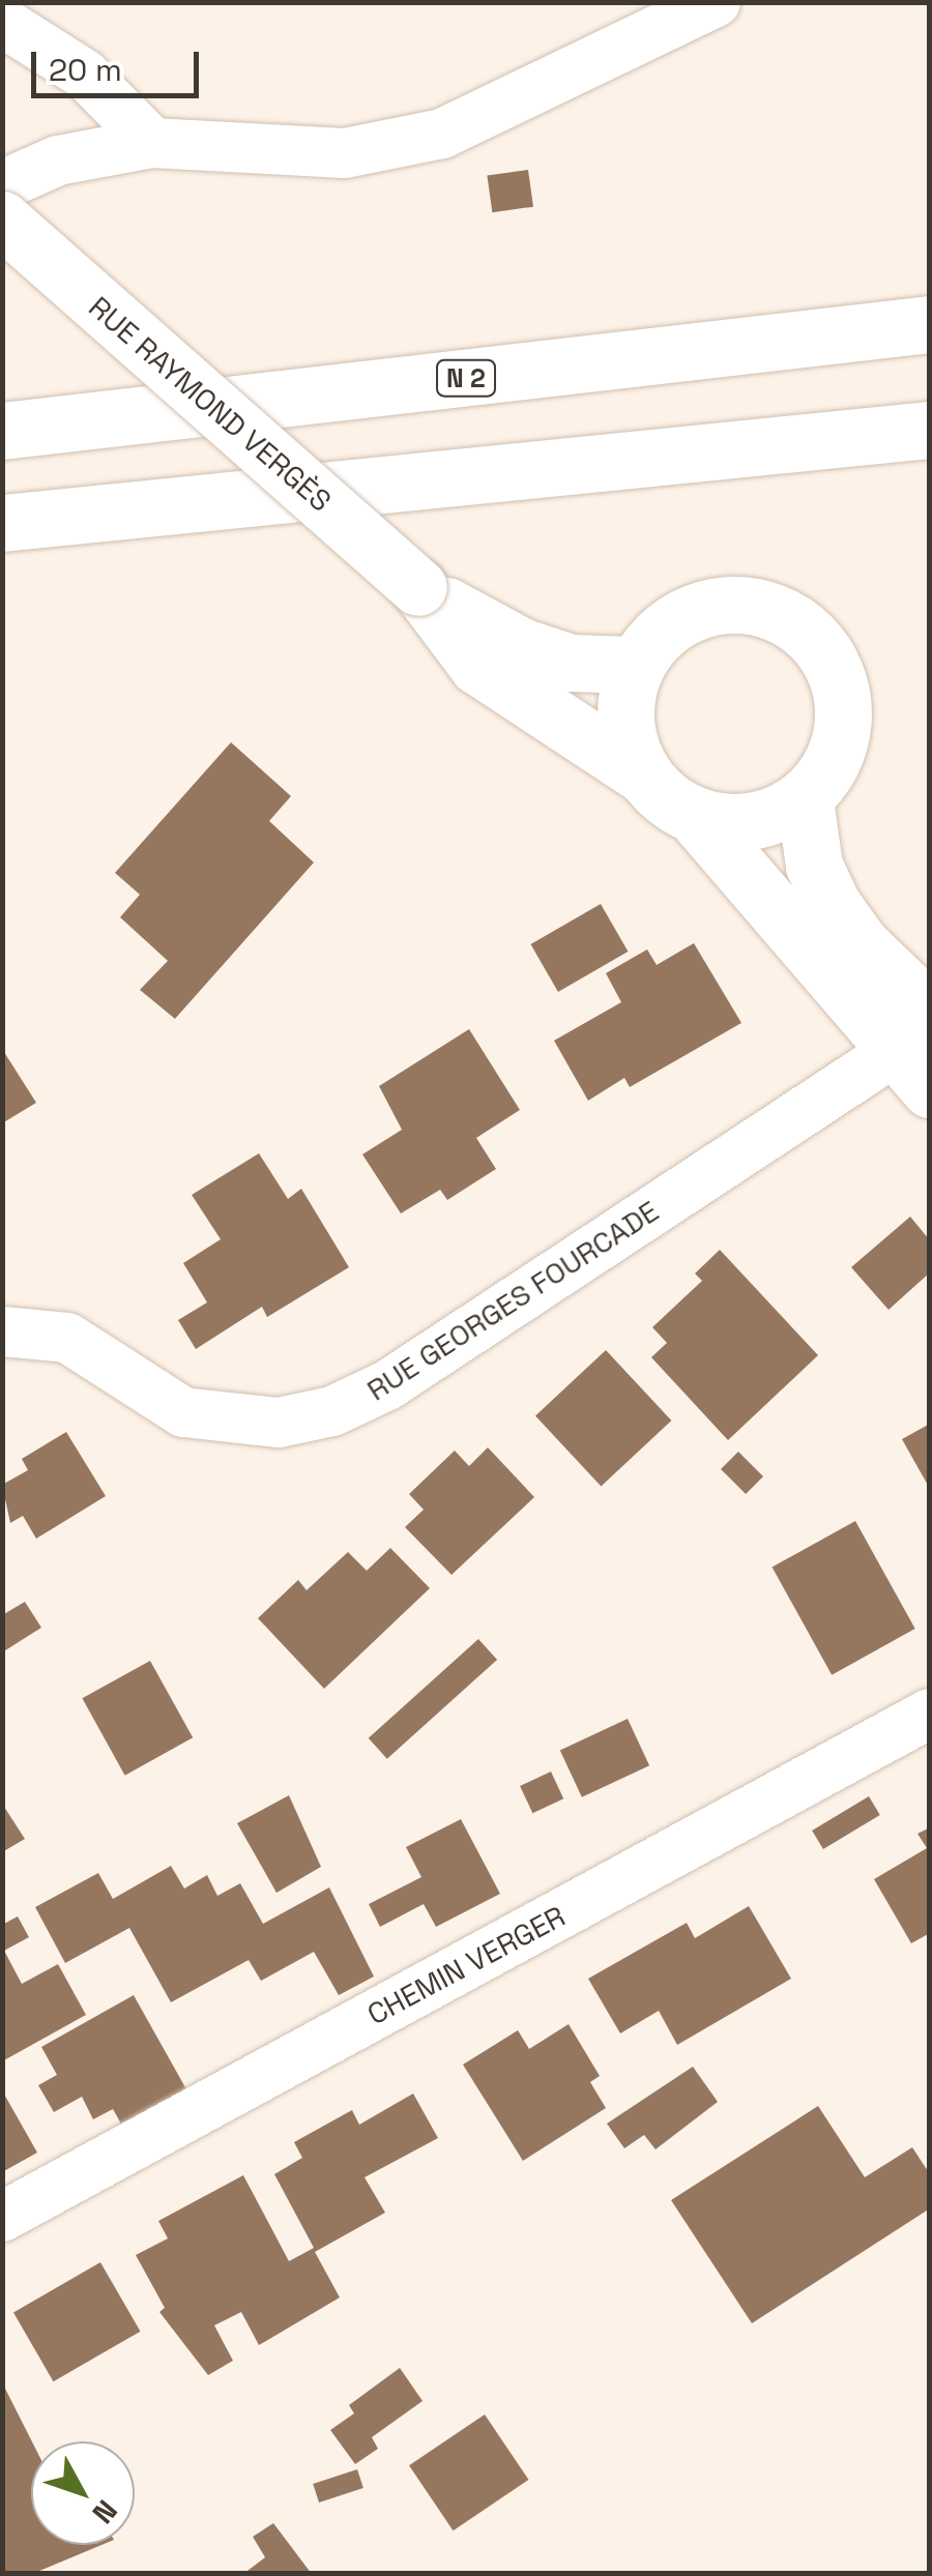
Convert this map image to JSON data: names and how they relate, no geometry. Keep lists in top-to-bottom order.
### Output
{
  "streets": {
    "main road": ["N 2", "RUE RAYMOND VERGÈS"],
    "street": ["RUE GEORGES FOURCADE", "CHEMIN VERGER"]
  },
  "scale_bar": "20 m",
  "north": "bottom right"
}
